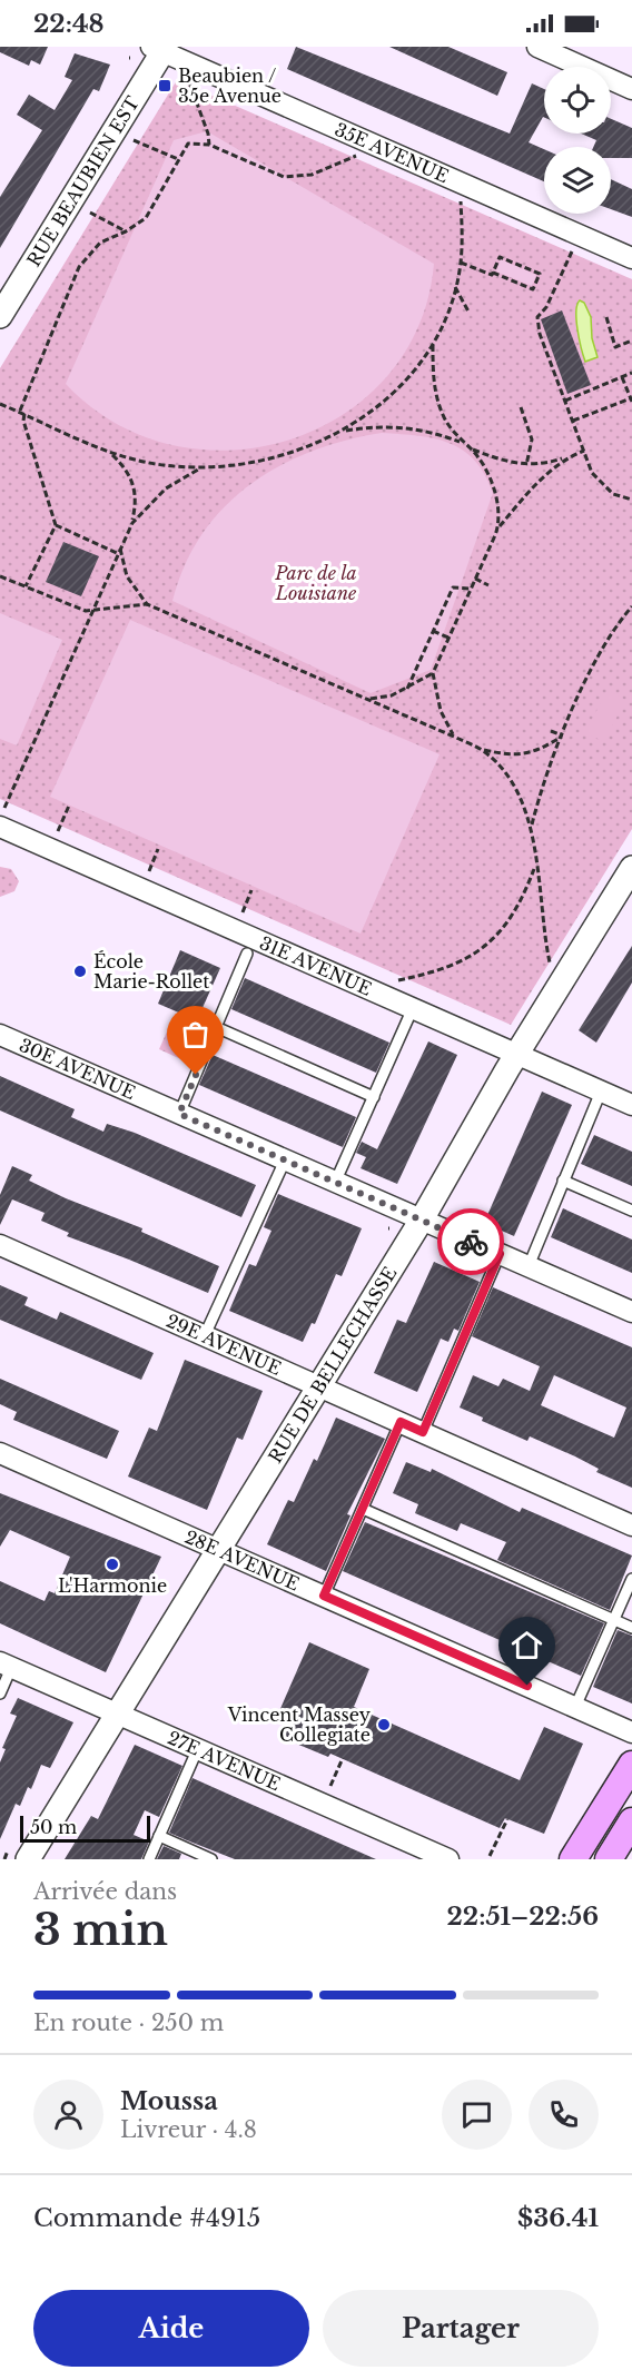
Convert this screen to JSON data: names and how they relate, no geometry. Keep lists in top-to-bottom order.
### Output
{
  "streets": {
    "street": [
      "35E AVENUE",
      "RUE BEAUBIEN EST",
      "31E AVENUE",
      "30E AVENUE",
      "29E AVENUE",
      "RUE DE BELLECHASSE",
      "28E AVENUE",
      "27E AVENUE"
    ]
  },
  "crossings": [
    ["35E AVENUE", "RUE BEAUBIEN EST"],
    ["31E AVENUE", "RUE DE BELLECHASSE"],
    ["30E AVENUE", "RUE DE BELLECHASSE"],
    ["29E AVENUE", "RUE DE BELLECHASSE"],
    ["RUE DE BELLECHASSE", "28E AVENUE"],
    ["RUE DE BELLECHASSE", "27E AVENUE"]
  ],
  "parks": ["Parc de la Louisiane"],
  "places": {
    "transit": ["Beaubien / 35e Avenue"],
    "other": ["École Marie-Rollet", "L'Harmonie", "Vincent Massey Collegiate"]
  },
  "scale_bar": "50 m",
  "page": {
    "status": "22:48",
    "scale": "50 m",
    "heading": ["3 min", "Arrivée dans", "22:51–22:56"],
    "panel": [
      "Moussa",
      "Livreur · 4.8",
      "Commande #4915",
      "$36.41"
    ],
    "bar": "En route · 250 m",
    "buttons": ["Aide", "Partager"]
  }
}
